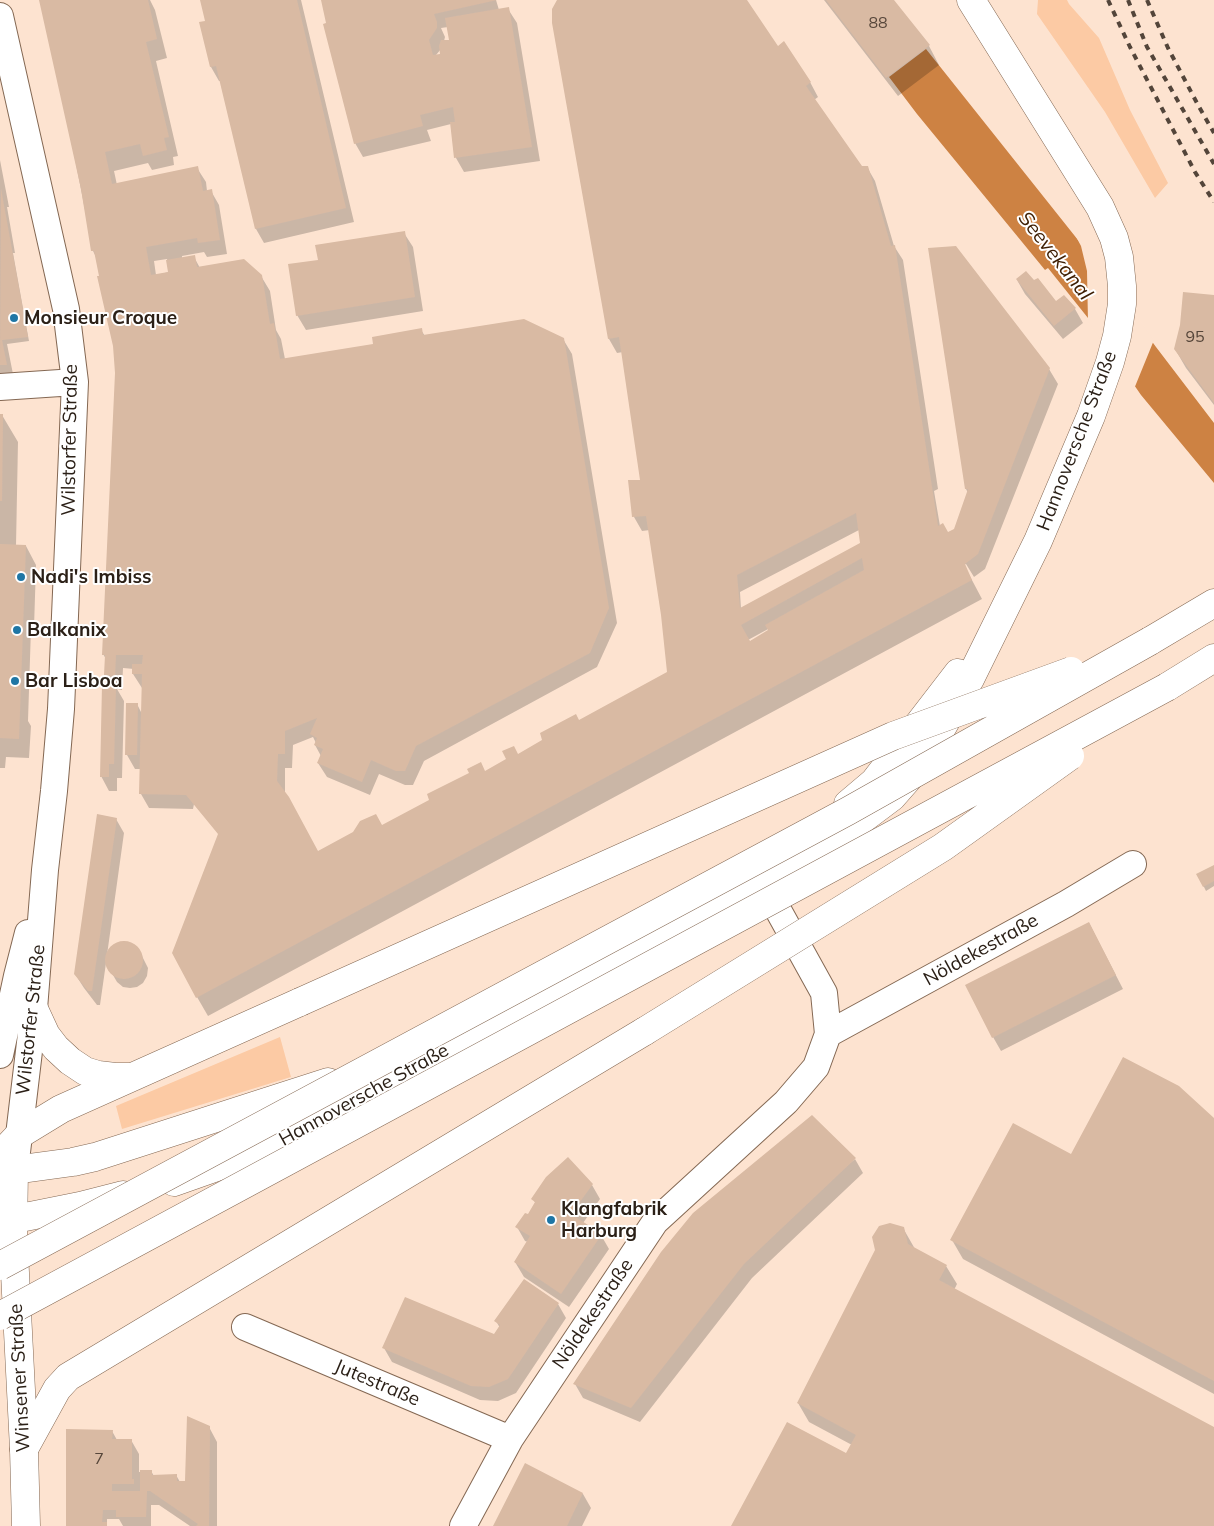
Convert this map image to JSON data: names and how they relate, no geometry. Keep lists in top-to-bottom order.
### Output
{
  "streets": {
    "main road": ["Hannoversche Straße", "Winsener Straße"],
    "street": ["Wilstorfer Straße", "Nöldekestraße", "Jutestraße"]
  },
  "crossings": [
    ["Hannoversche Straße", "Nöldekestraße"],
    ["Hannoversche Straße", "Winsener Straße"],
    ["Nöldekestraße", "Jutestraße"]
  ],
  "water": ["Seevekanal"],
  "places": [
    "Monsieur Croque",
    "Nadi's Imbiss",
    "Balkanix",
    "Bar Lisboa",
    "Klangfabrik Harburg"
  ],
  "house_numbers": ["88", "95", "7"]
}
